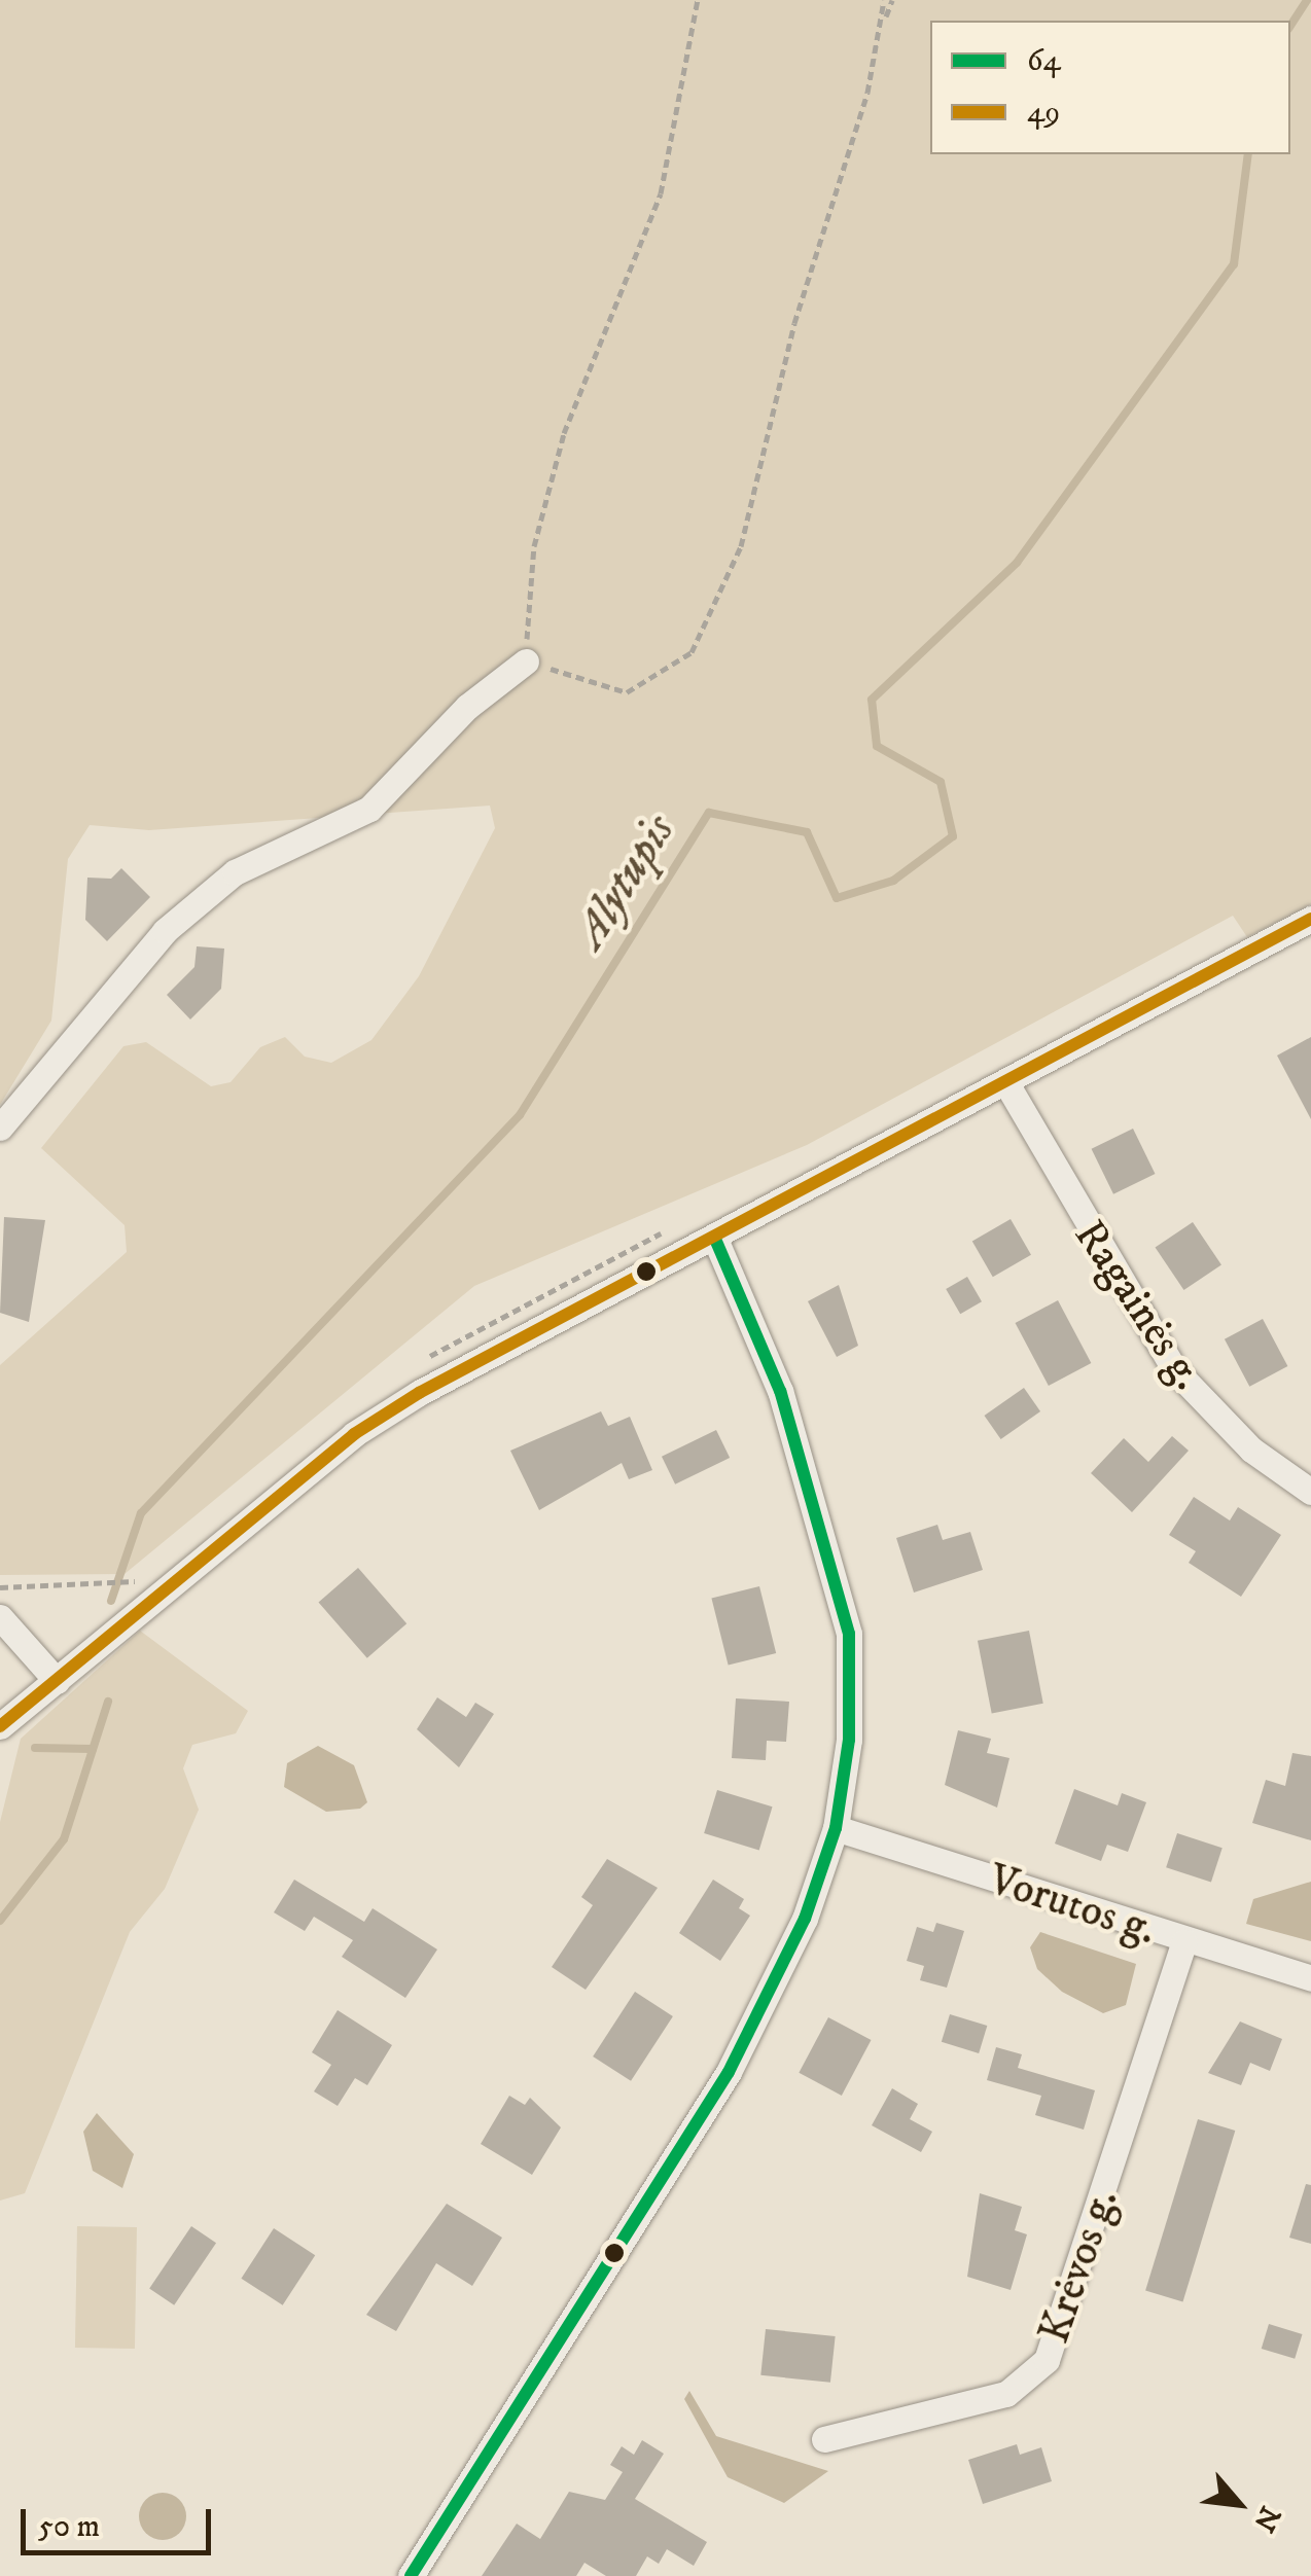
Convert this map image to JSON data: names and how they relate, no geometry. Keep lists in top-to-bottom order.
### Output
{
  "streets": {
    "street": ["Ragainės g.", "Vorutos g.", "Krėvos g."]
  },
  "crossings": [
    ["Vorutos g.", "Krėvos g."]
  ],
  "water": ["Alytupis"],
  "lines": ["transit line 49", "transit line 64"],
  "legend": ["64", "49"],
  "scale_bar": "50 m",
  "north": "bottom right"
}
